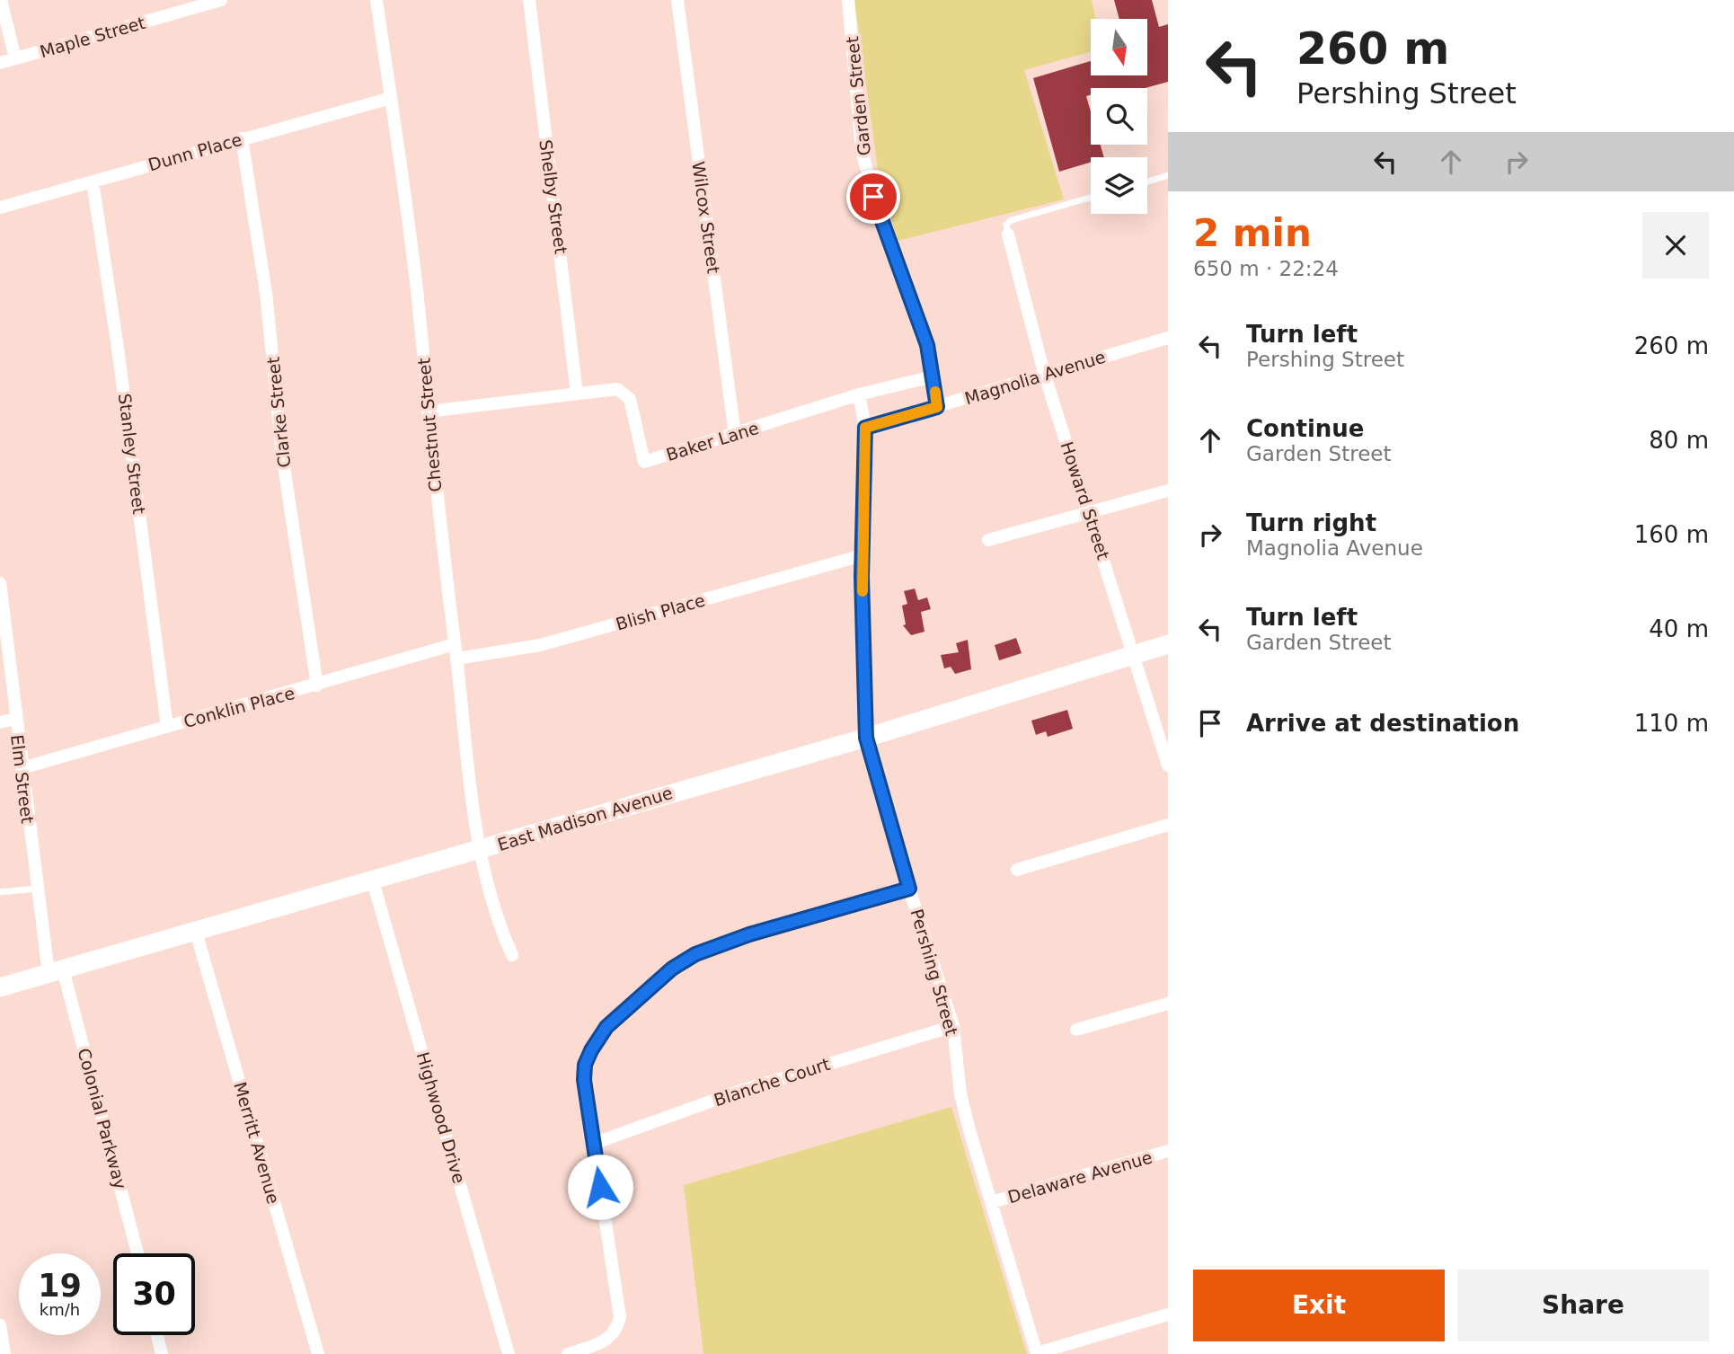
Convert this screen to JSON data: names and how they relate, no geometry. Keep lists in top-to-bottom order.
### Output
{
  "streets": {
    "main road": ["East Madison Avenue"],
    "street": [
      "Maple Street",
      "Garden Street",
      "Dunn Place",
      "Shelby Street",
      "Wilcox Street",
      "Magnolia Avenue",
      "Clarke Street",
      "Chestnut Street",
      "Baker Lane",
      "Stanley Street",
      "Howard Street",
      "Blish Place",
      "Conklin Place",
      "Elm Street",
      "Pershing Street",
      "Blanche Court",
      "Highwood Drive",
      "Colonial Parkway",
      "Merritt Avenue",
      "Delaware Avenue"
    ]
  },
  "crossings": [
    ["Garden Street", "Magnolia Avenue"],
    ["Garden Street", "Baker Lane"],
    ["Dunn Place", "Clarke Street"],
    ["Dunn Place", "Chestnut Street"],
    ["Dunn Place", "Stanley Street"],
    ["Shelby Street", "Baker Lane"],
    ["Wilcox Street", "Baker Lane"],
    ["Magnolia Avenue", "Howard Street"],
    ["Clarke Street", "Conklin Place"],
    ["Chestnut Street", "Baker Lane"],
    ["Chestnut Street", "Blish Place"],
    ["Chestnut Street", "Conklin Place"],
    ["Chestnut Street", "East Madison Avenue"],
    ["Stanley Street", "Conklin Place"],
    ["Howard Street", "East Madison Avenue"],
    ["Conklin Place", "Elm Street"],
    ["Elm Street", "East Madison Avenue"],
    ["Elm Street", "Colonial Parkway"],
    ["East Madison Avenue", "Pershing Street"],
    ["East Madison Avenue", "Highwood Drive"],
    ["East Madison Avenue", "Colonial Parkway"],
    ["East Madison Avenue", "Merritt Avenue"],
    ["Pershing Street", "Blanche Court"],
    ["Pershing Street", "Delaware Avenue"]
  ],
  "north": "bottom",
  "page": {
    "turn": ["260 m", "Pershing Street"],
    "heading": ["2 min", "650 m · 22:24"],
    "list": [
      {
        "name": "Turn left",
        "note": "Pershing Street",
        "value": "260 m"
      },
      {
        "name": "Continue",
        "note": "Garden Street",
        "value": "80 m"
      },
      {
        "name": "Turn right",
        "note": "Magnolia Avenue",
        "value": "160 m"
      },
      {
        "name": "Turn left",
        "note": "Garden Street",
        "value": "40 m"
      },
      {
        "name": "Arrive at destination",
        "value": "110 m"
      }
    ],
    "speed": "19 km/h",
    "limit": "30",
    "buttons": ["Exit", "Share"]
  }
}
